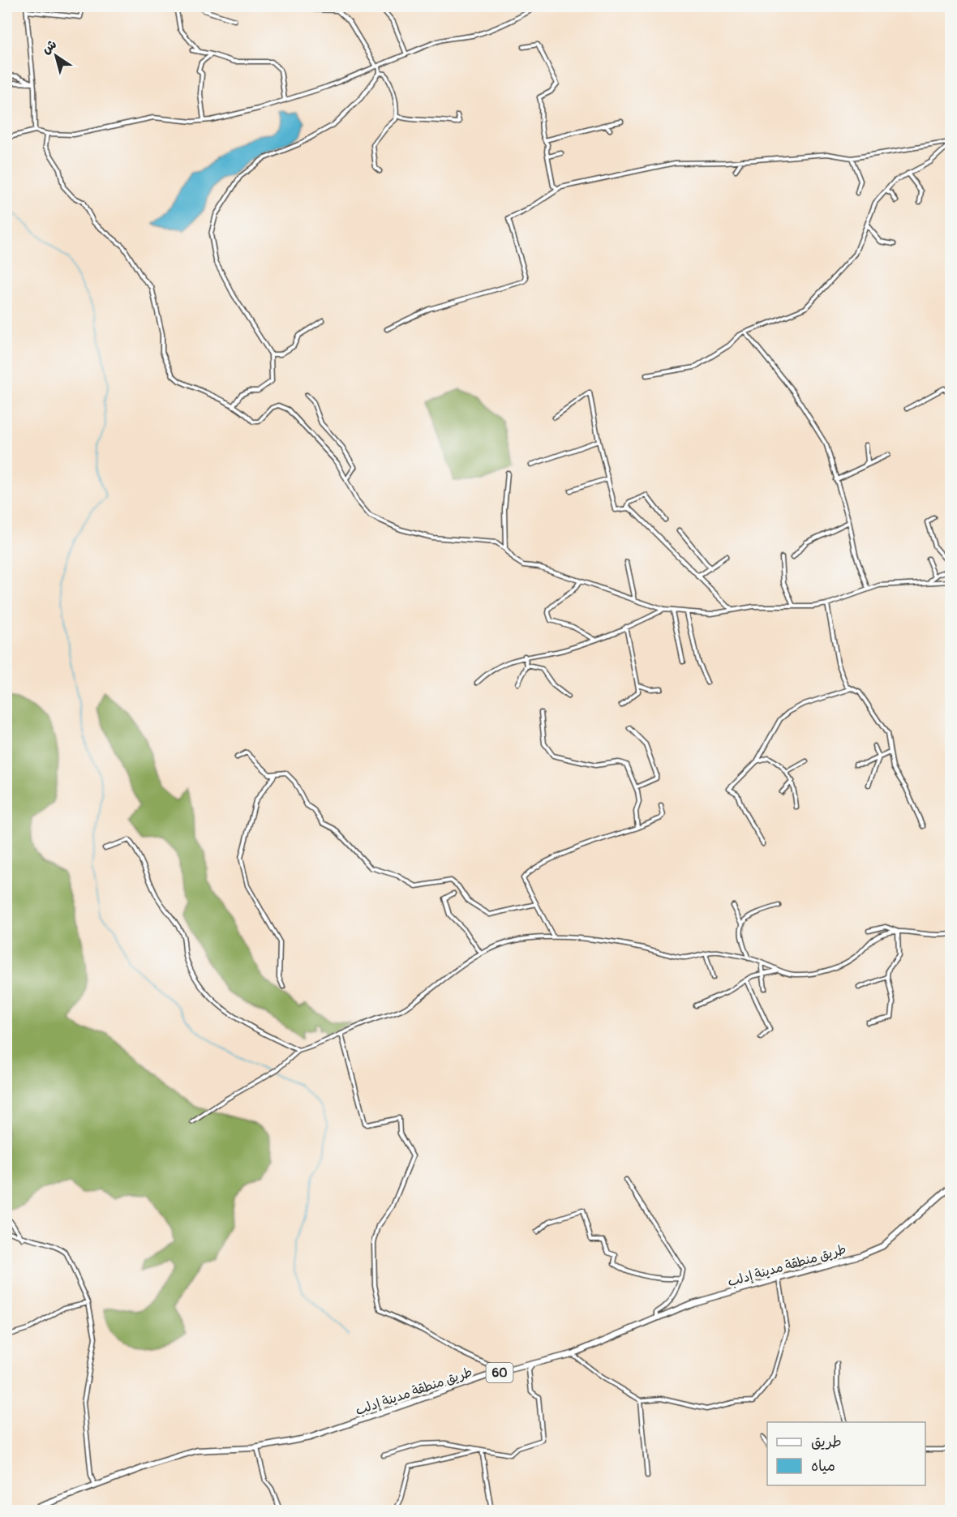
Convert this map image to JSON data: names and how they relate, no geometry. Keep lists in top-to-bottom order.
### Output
{
  "streets": {
    "main road": ["طريق منطقة مدينة إدلب", "60"]
  },
  "legend": ["طريق", "مياه"],
  "north": "top left"
}
